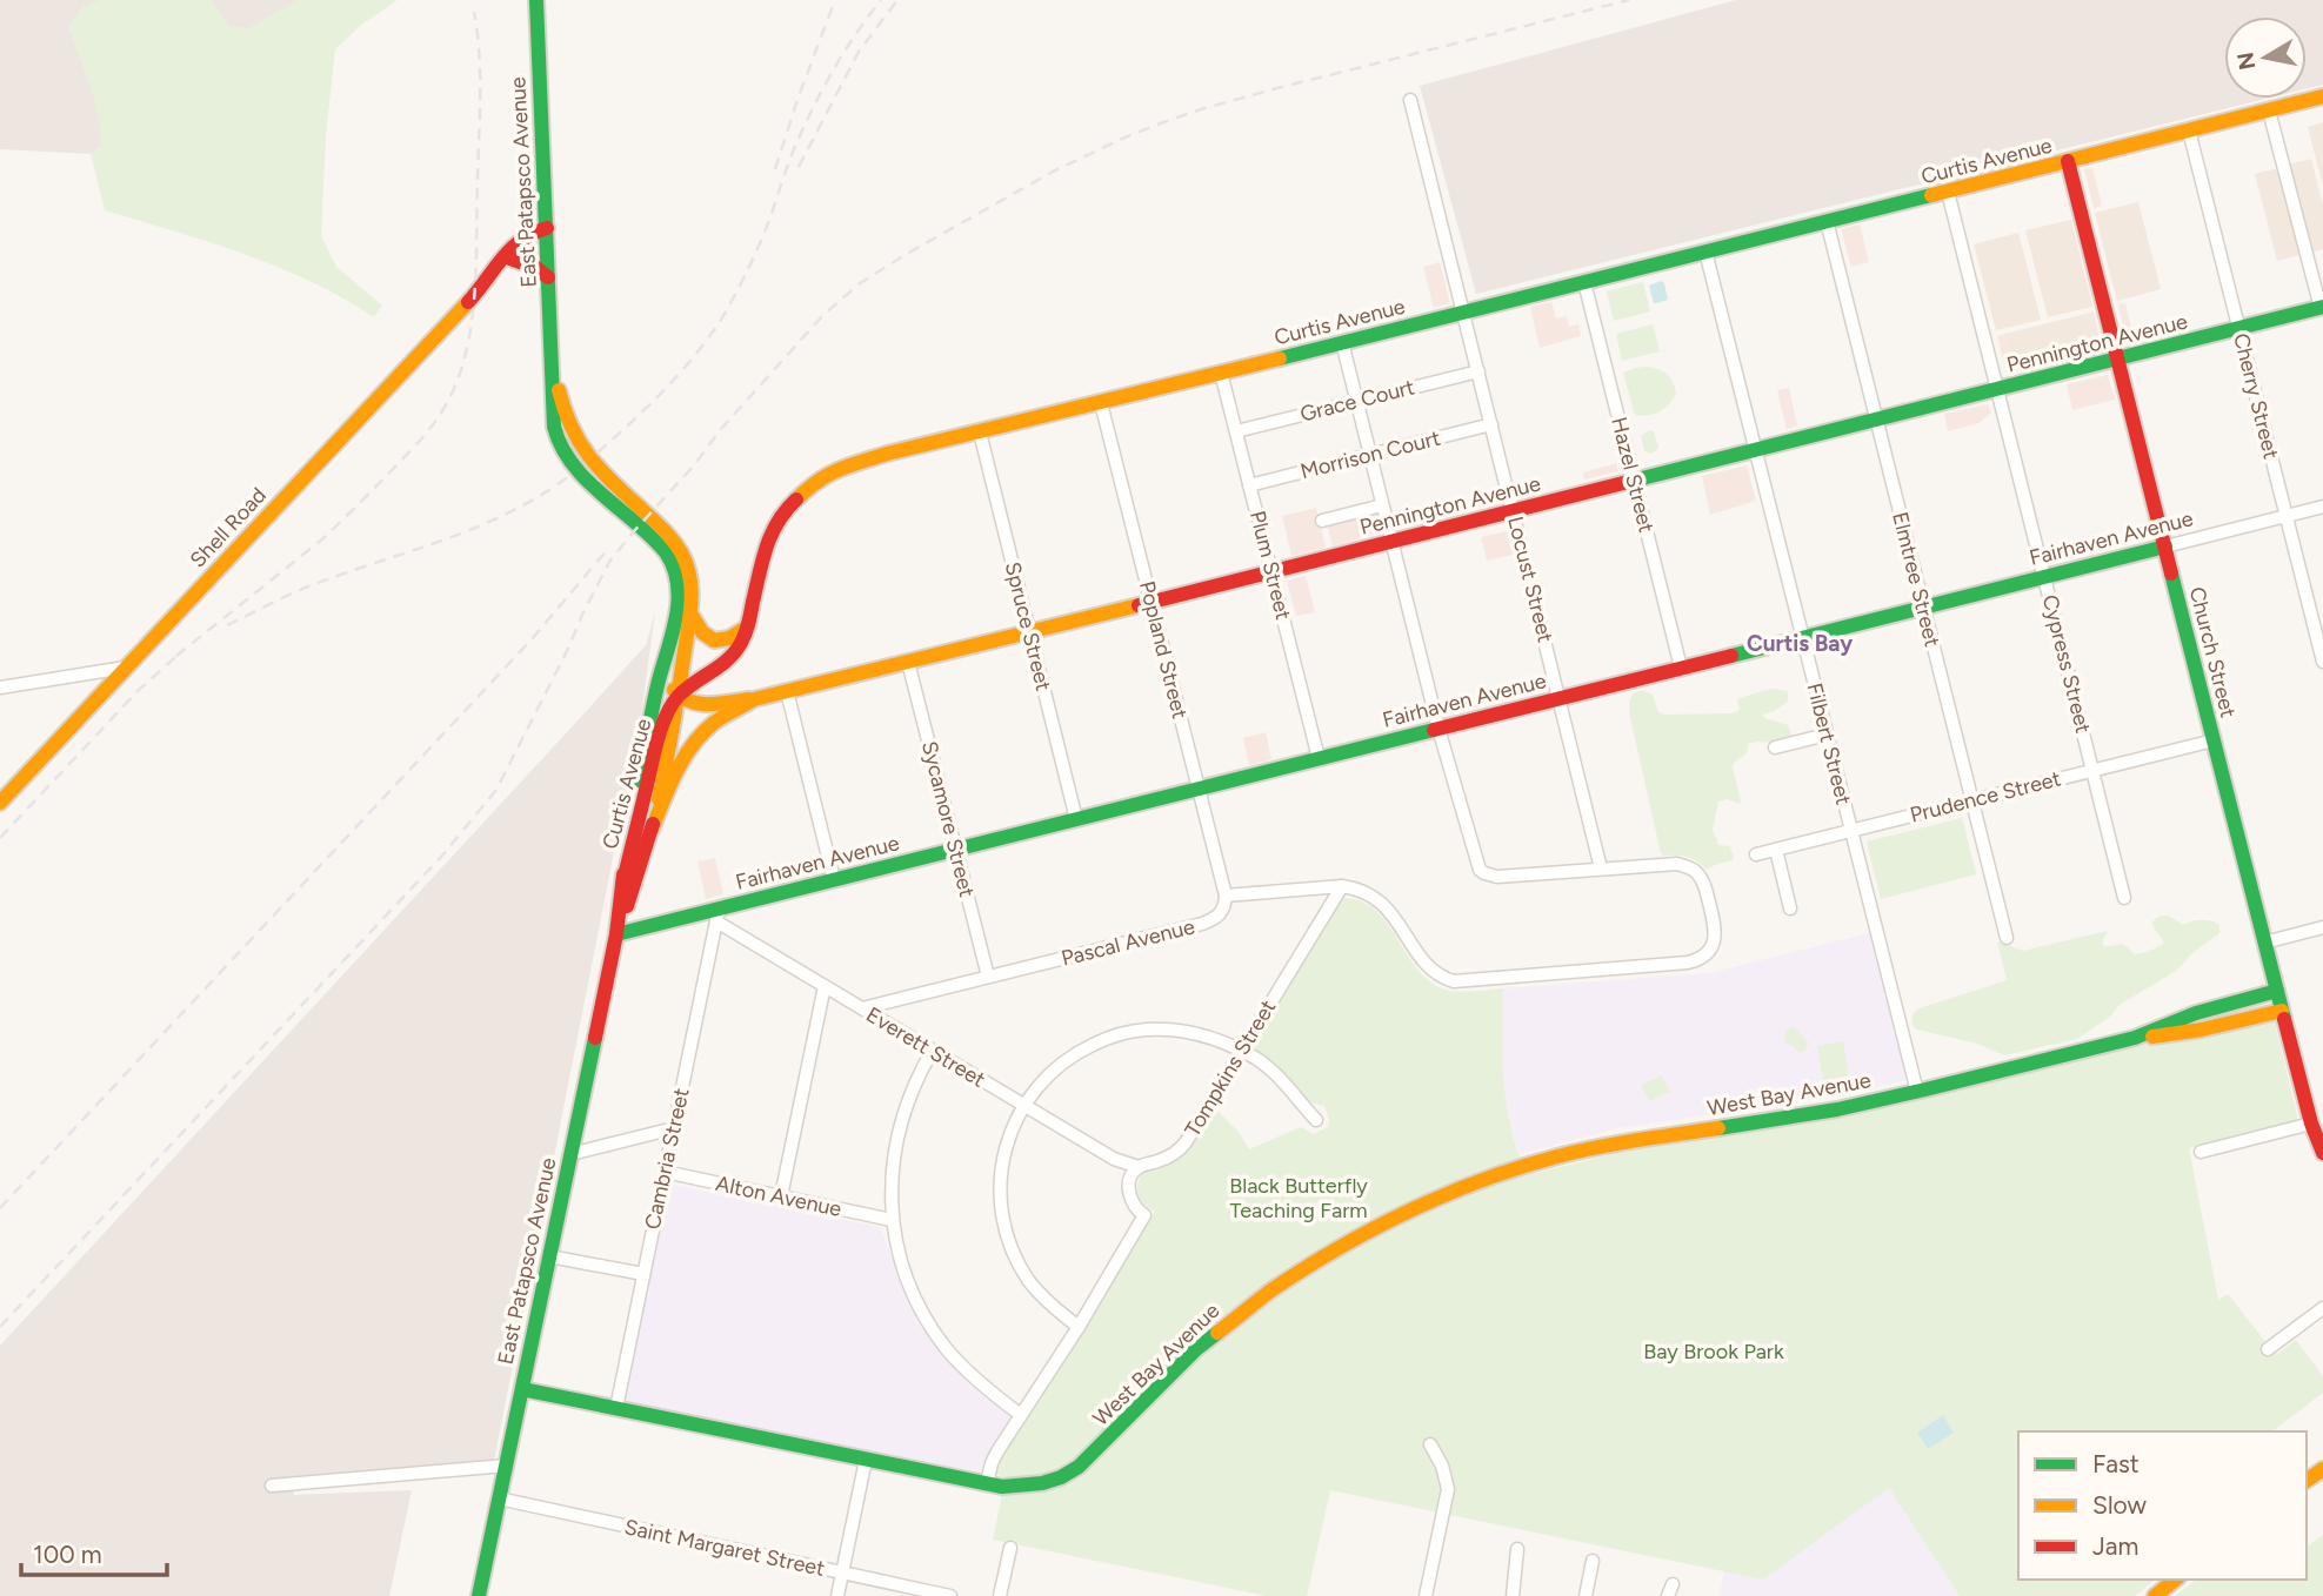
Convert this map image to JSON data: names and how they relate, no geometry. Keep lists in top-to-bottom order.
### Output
{
  "streets": {
    "main road": [
      "Curtis Avenue",
      "East Patapsco Avenue",
      "Pennington Avenue",
      "Shell Road",
      "Fairhaven Avenue",
      "Church Street",
      "West Bay Avenue"
    ],
    "street": [
      "Cherry Street",
      "Grace Court",
      "Morrison Court",
      "Hazel Street",
      "Plum Street",
      "Locust Street",
      "Elmtree Street",
      "Spruce Street",
      "Popland Street",
      "Cypress Street",
      "Filbert Street",
      "Prudence Street",
      "Sycamore Street",
      "Pascal Avenue",
      "Everett Street",
      "Tompkins Street",
      "Cambria Street",
      "Alton Avenue",
      "Saint Margaret Street"
    ]
  },
  "crossings": [
    ["Curtis Avenue", "East Patapsco Avenue"],
    ["Curtis Avenue", "Cherry Street"],
    ["Curtis Avenue", "Hazel Street"],
    ["Curtis Avenue", "Plum Street"],
    ["Curtis Avenue", "Locust Street"],
    ["Curtis Avenue", "Elmtree Street"],
    ["Curtis Avenue", "Spruce Street"],
    ["Curtis Avenue", "Popland Street"],
    ["Curtis Avenue", "Church Street"],
    ["Curtis Avenue", "Cypress Street"],
    ["Curtis Avenue", "Filbert Street"],
    ["East Patapsco Avenue", "Pennington Avenue"],
    ["East Patapsco Avenue", "Shell Road"],
    ["East Patapsco Avenue", "Fairhaven Avenue"],
    ["East Patapsco Avenue", "West Bay Avenue"],
    ["East Patapsco Avenue", "Saint Margaret Street"],
    ["Pennington Avenue", "Cherry Street"],
    ["Pennington Avenue", "Hazel Street"],
    ["Pennington Avenue", "Plum Street"],
    ["Pennington Avenue", "Locust Street"],
    ["Pennington Avenue", "Elmtree Street"],
    ["Pennington Avenue", "Spruce Street"],
    ["Pennington Avenue", "Popland Street"],
    ["Pennington Avenue", "Church Street"],
    ["Pennington Avenue", "Cypress Street"],
    ["Pennington Avenue", "Filbert Street"],
    ["Pennington Avenue", "Sycamore Street"],
    ["Cherry Street", "Fairhaven Avenue"],
    ["Grace Court", "Plum Street"],
    ["Grace Court", "Locust Street"],
    ["Morrison Court", "Plum Street"],
    ["Morrison Court", "Locust Street"],
    ["Hazel Street", "Fairhaven Avenue"],
    ["Fairhaven Avenue", "Plum Street"],
    ["Fairhaven Avenue", "Locust Street"],
    ["Fairhaven Avenue", "Elmtree Street"],
    ["Fairhaven Avenue", "Spruce Street"],
    ["Fairhaven Avenue", "Popland Street"],
    ["Fairhaven Avenue", "Church Street"],
    ["Fairhaven Avenue", "Cypress Street"],
    ["Fairhaven Avenue", "Filbert Street"],
    ["Fairhaven Avenue", "Sycamore Street"],
    ["Fairhaven Avenue", "Everett Street"],
    ["Fairhaven Avenue", "Cambria Street"],
    ["Elmtree Street", "Prudence Street"],
    ["Popland Street", "Pascal Avenue"],
    ["Church Street", "Prudence Street"],
    ["Church Street", "West Bay Avenue"],
    ["Cypress Street", "Prudence Street"],
    ["Filbert Street", "Prudence Street"],
    ["Filbert Street", "West Bay Avenue"],
    ["Sycamore Street", "Pascal Avenue"],
    ["Pascal Avenue", "Everett Street"],
    ["Everett Street", "Tompkins Street"],
    ["Everett Street", "Cambria Street"],
    ["West Bay Avenue", "Cambria Street"],
    ["Cambria Street", "Alton Avenue"]
  ],
  "districts": ["Curtis Bay"],
  "parks": ["Black Butterfly Teaching Farm", "Bay Brook Park"],
  "legend": ["Fast", "Slow", "Jam"],
  "scale_bar": "100 m",
  "north": "left"
}
